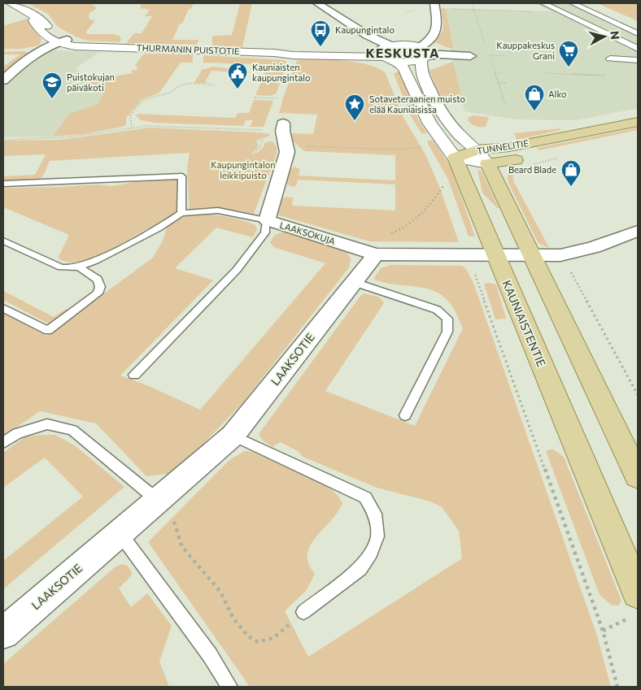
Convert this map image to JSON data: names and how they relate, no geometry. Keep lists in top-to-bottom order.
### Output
{
  "streets": {
    "main road": ["TUNNELITIE", "KAUNIAISTENTIE"],
    "street": ["THURMANIN PUISTOTIE", "LAAKSOKUJA", "LAAKSOTIE"]
  },
  "crossings": [
    ["TUNNELITIE", "KAUNIAISTENTIE"],
    ["LAAKSOKUJA", "LAAKSOTIE"]
  ],
  "districts": ["KESKUSTA"],
  "parks": ["Kaupungintalon leikkipuisto"],
  "places": {
    "bus stop": ["Kaupungintalo"],
    "supermarket": ["Kauppakeskus Grani"],
    "public building": ["Kauniaisten kaupungintalo"],
    "school or university": ["Puistokujan päiväkoti"],
    "shop": ["Alko", "Beard Blade"],
    "place": ["Sotaveteraanien muisto elää Kauniaisissa"]
  },
  "north": "right"
}
